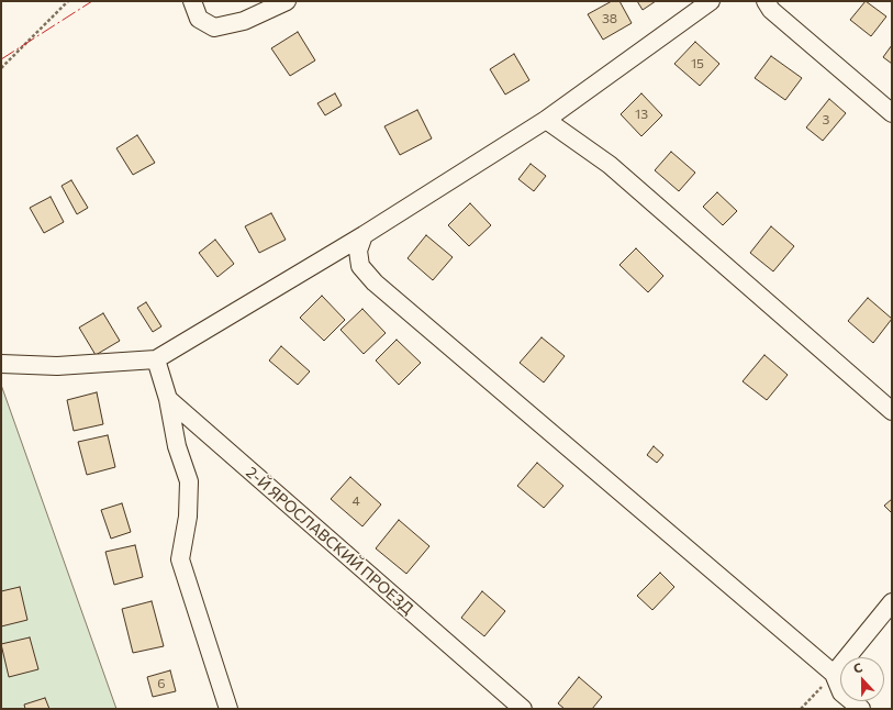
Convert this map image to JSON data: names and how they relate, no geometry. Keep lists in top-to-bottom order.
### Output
{
  "streets": {
    "street": ["2-Й ЯРОСЛАВСКИЙ ПРОЕЗД"]
  },
  "house_numbers": [
    "38",
    "15",
    "13",
    "3",
    "4",
    "6"
  ],
  "north": "top"
}
